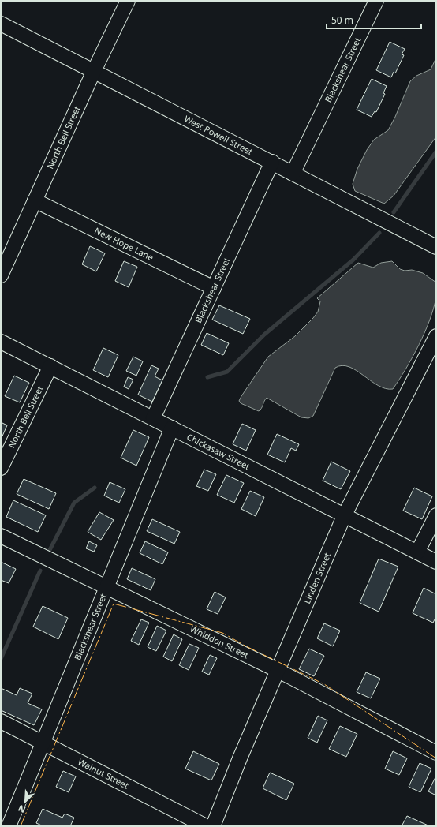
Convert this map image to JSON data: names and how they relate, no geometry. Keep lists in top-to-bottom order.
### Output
{
  "streets": {
    "street": [
      "Blackshear Street",
      "West Powell Street",
      "North Bell Street",
      "New Hope Lane",
      "Chickasaw Street",
      "Linden Street",
      "Whiddon Street",
      "Walnut Street"
    ]
  },
  "crossings": [
    ["Blackshear Street", "West Powell Street"],
    ["Blackshear Street", "New Hope Lane"],
    ["Blackshear Street", "Chickasaw Street"],
    ["Blackshear Street", "Whiddon Street"],
    ["Blackshear Street", "Walnut Street"],
    ["West Powell Street", "North Bell Street"],
    ["North Bell Street", "New Hope Lane"],
    ["North Bell Street", "Chickasaw Street"],
    ["Chickasaw Street", "Linden Street"],
    ["Linden Street", "Whiddon Street"]
  ],
  "scale_bar": "50 m",
  "north": "bottom left"
}
